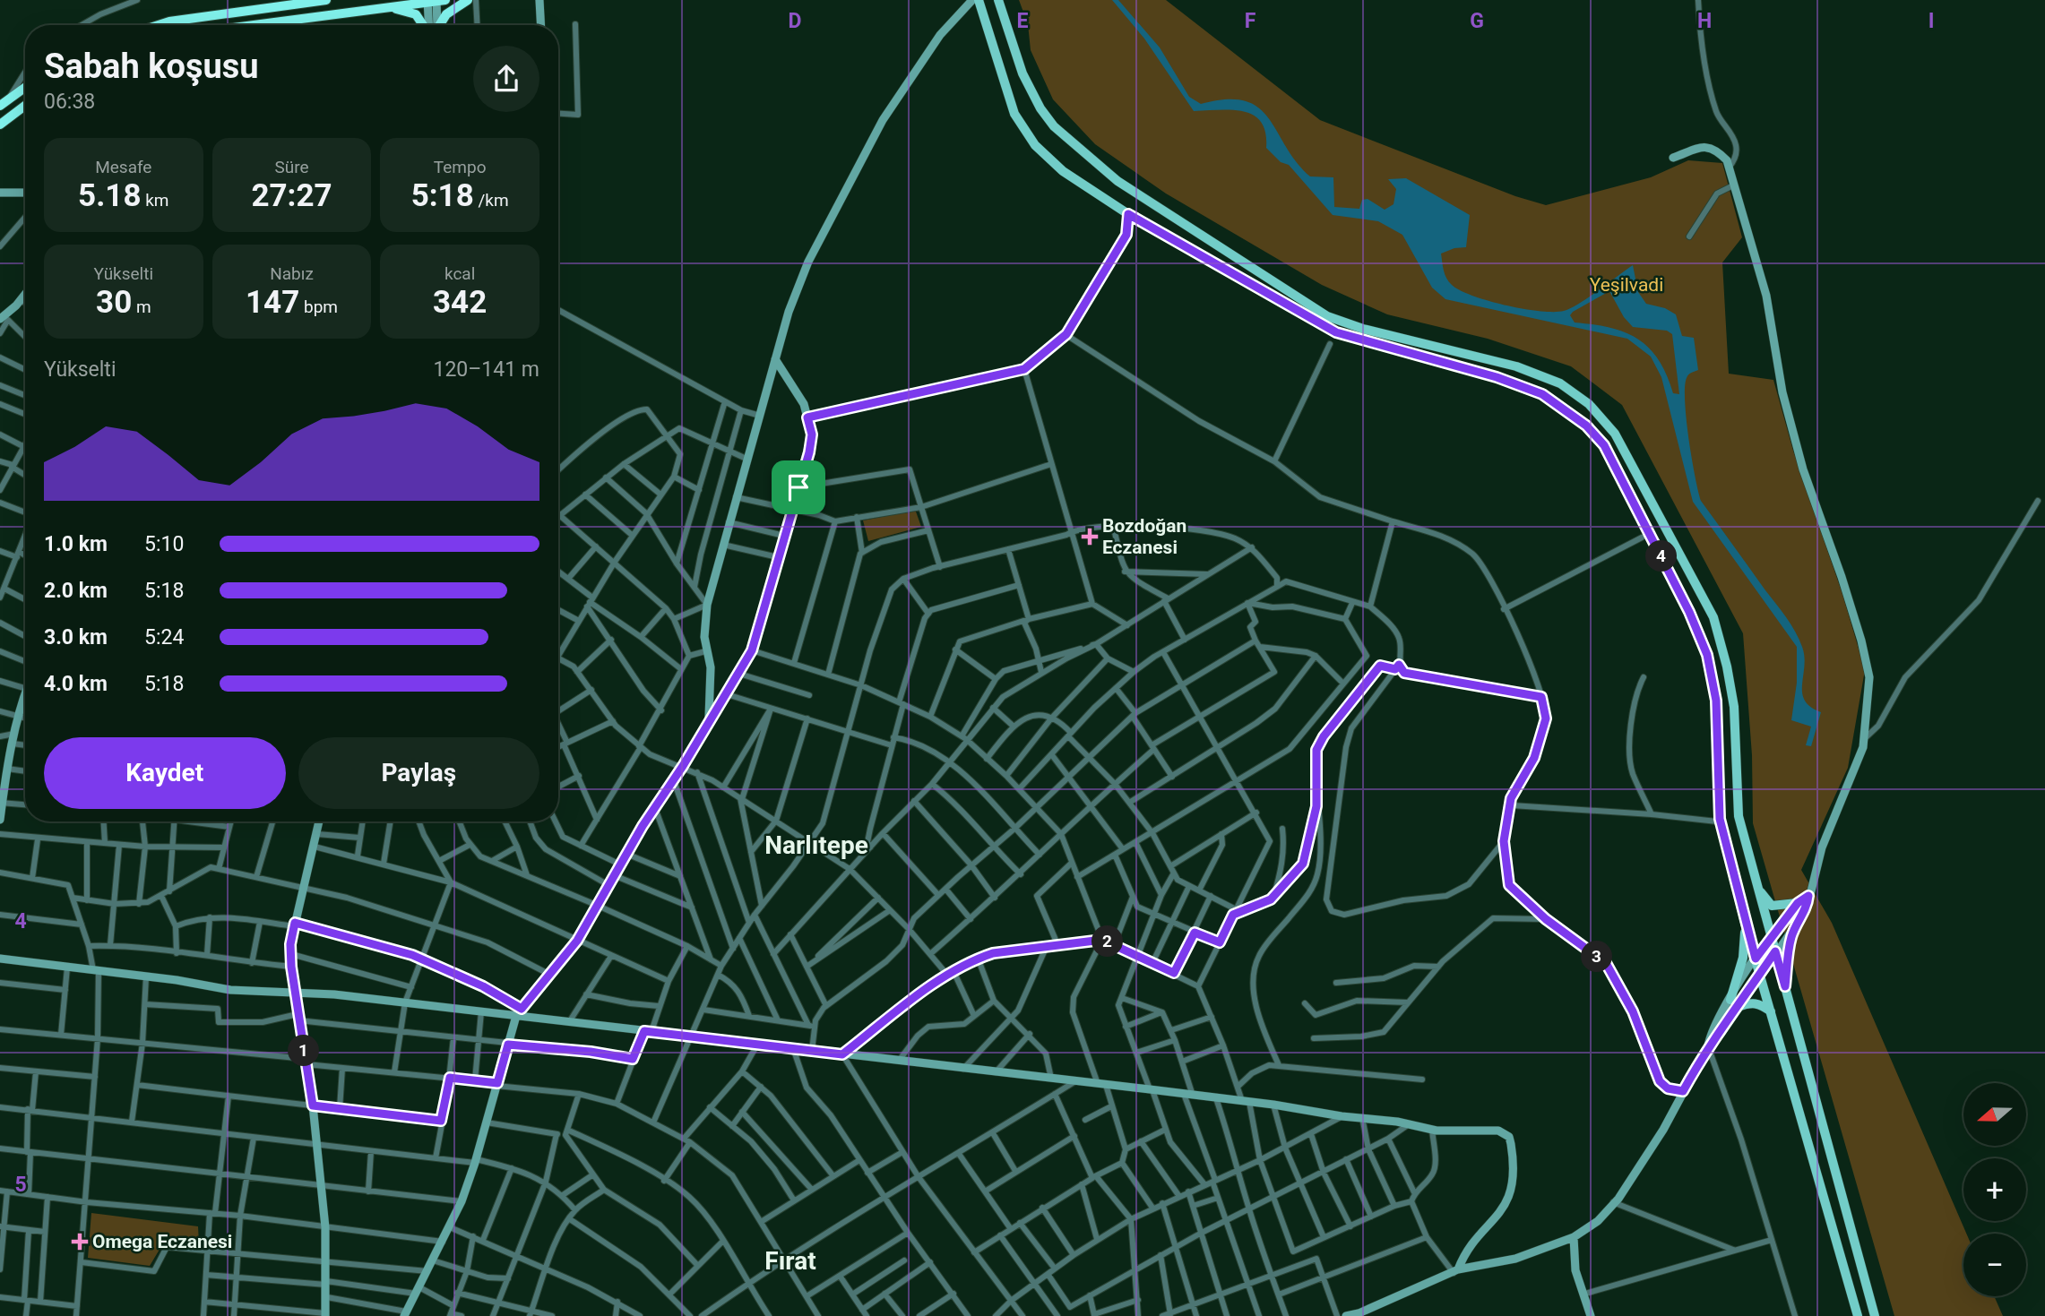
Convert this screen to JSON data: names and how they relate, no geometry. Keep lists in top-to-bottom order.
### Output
{
  "districts": ["Narlıtepe", "Fırat"],
  "parks": ["Yeşilvadi"],
  "places": {
    "health": ["Bozdoğan Eczanesi", "Omega Eczanesi"]
  },
  "north": "left",
  "page": {
    "heading": ["Sabah koşusu", "06:38"],
    "stats": [
      ["Mesafe", "5.18 km"],
      ["Süre", "27:27"],
      ["Tempo", "5:18 /km"],
      ["Yükselti", "30 m"],
      ["Nabız", "147 bpm"],
      ["kcal", "342"]
    ],
    "chart": ["Yükselti", "120–141 m"],
    "list": [
      {
        "name": "1.0 km",
        "note": "5:10"
      },
      {
        "name": "2.0 km",
        "note": "5:18"
      },
      {
        "name": "3.0 km",
        "note": "5:24"
      },
      {
        "name": "4.0 km",
        "note": "5:18"
      }
    ],
    "pins": [
      "4",
      "2",
      "3",
      "1"
    ],
    "buttons": ["Kaydet", "Paylaş"],
    "map_buttons": ["+", "−"]
  },
  "grid": {
    "columns": [
      "D",
      "E",
      "F",
      "G",
      "H",
      "I"
    ],
    "rows": ["4", "5"]
  }
}
